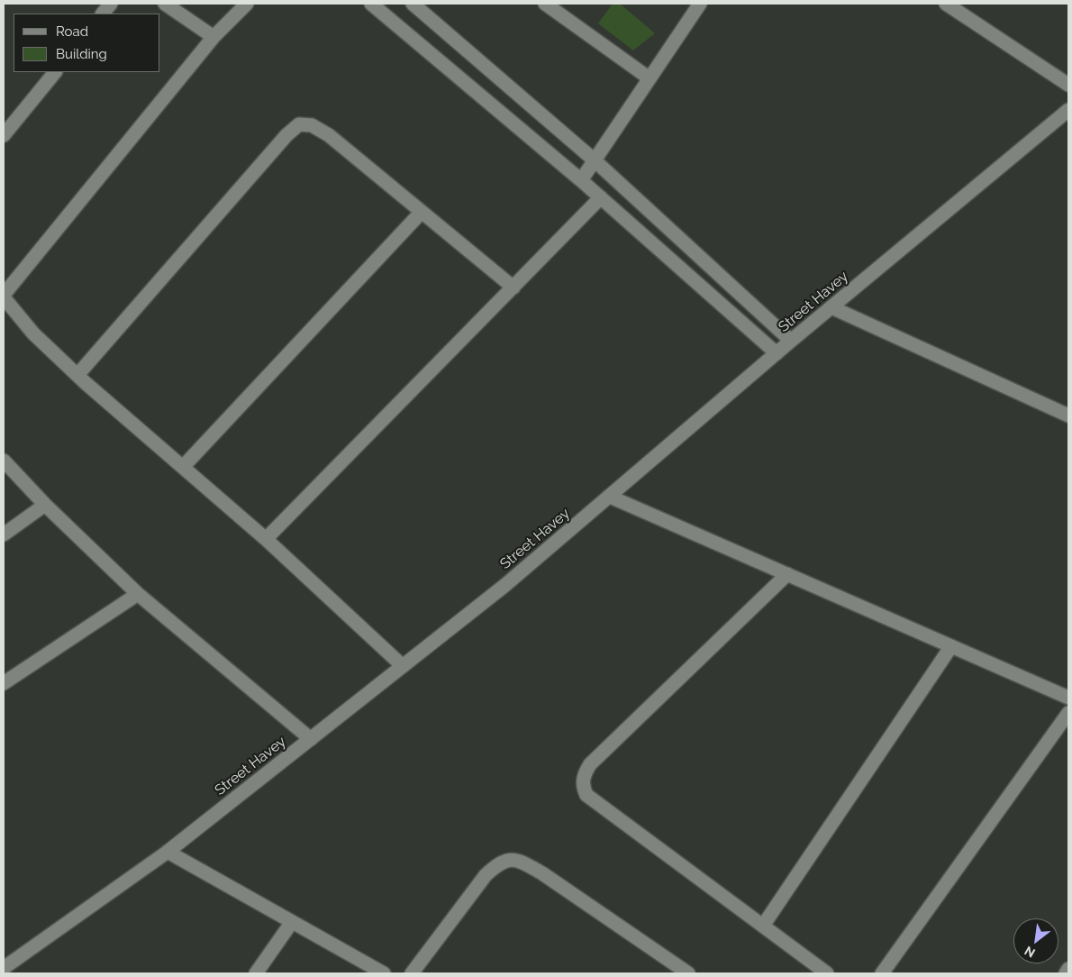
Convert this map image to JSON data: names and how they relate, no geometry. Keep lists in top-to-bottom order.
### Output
{
  "streets": {
    "street": ["Street Havey"]
  },
  "legend": ["Road", "Building"],
  "north": "bottom left"
}
